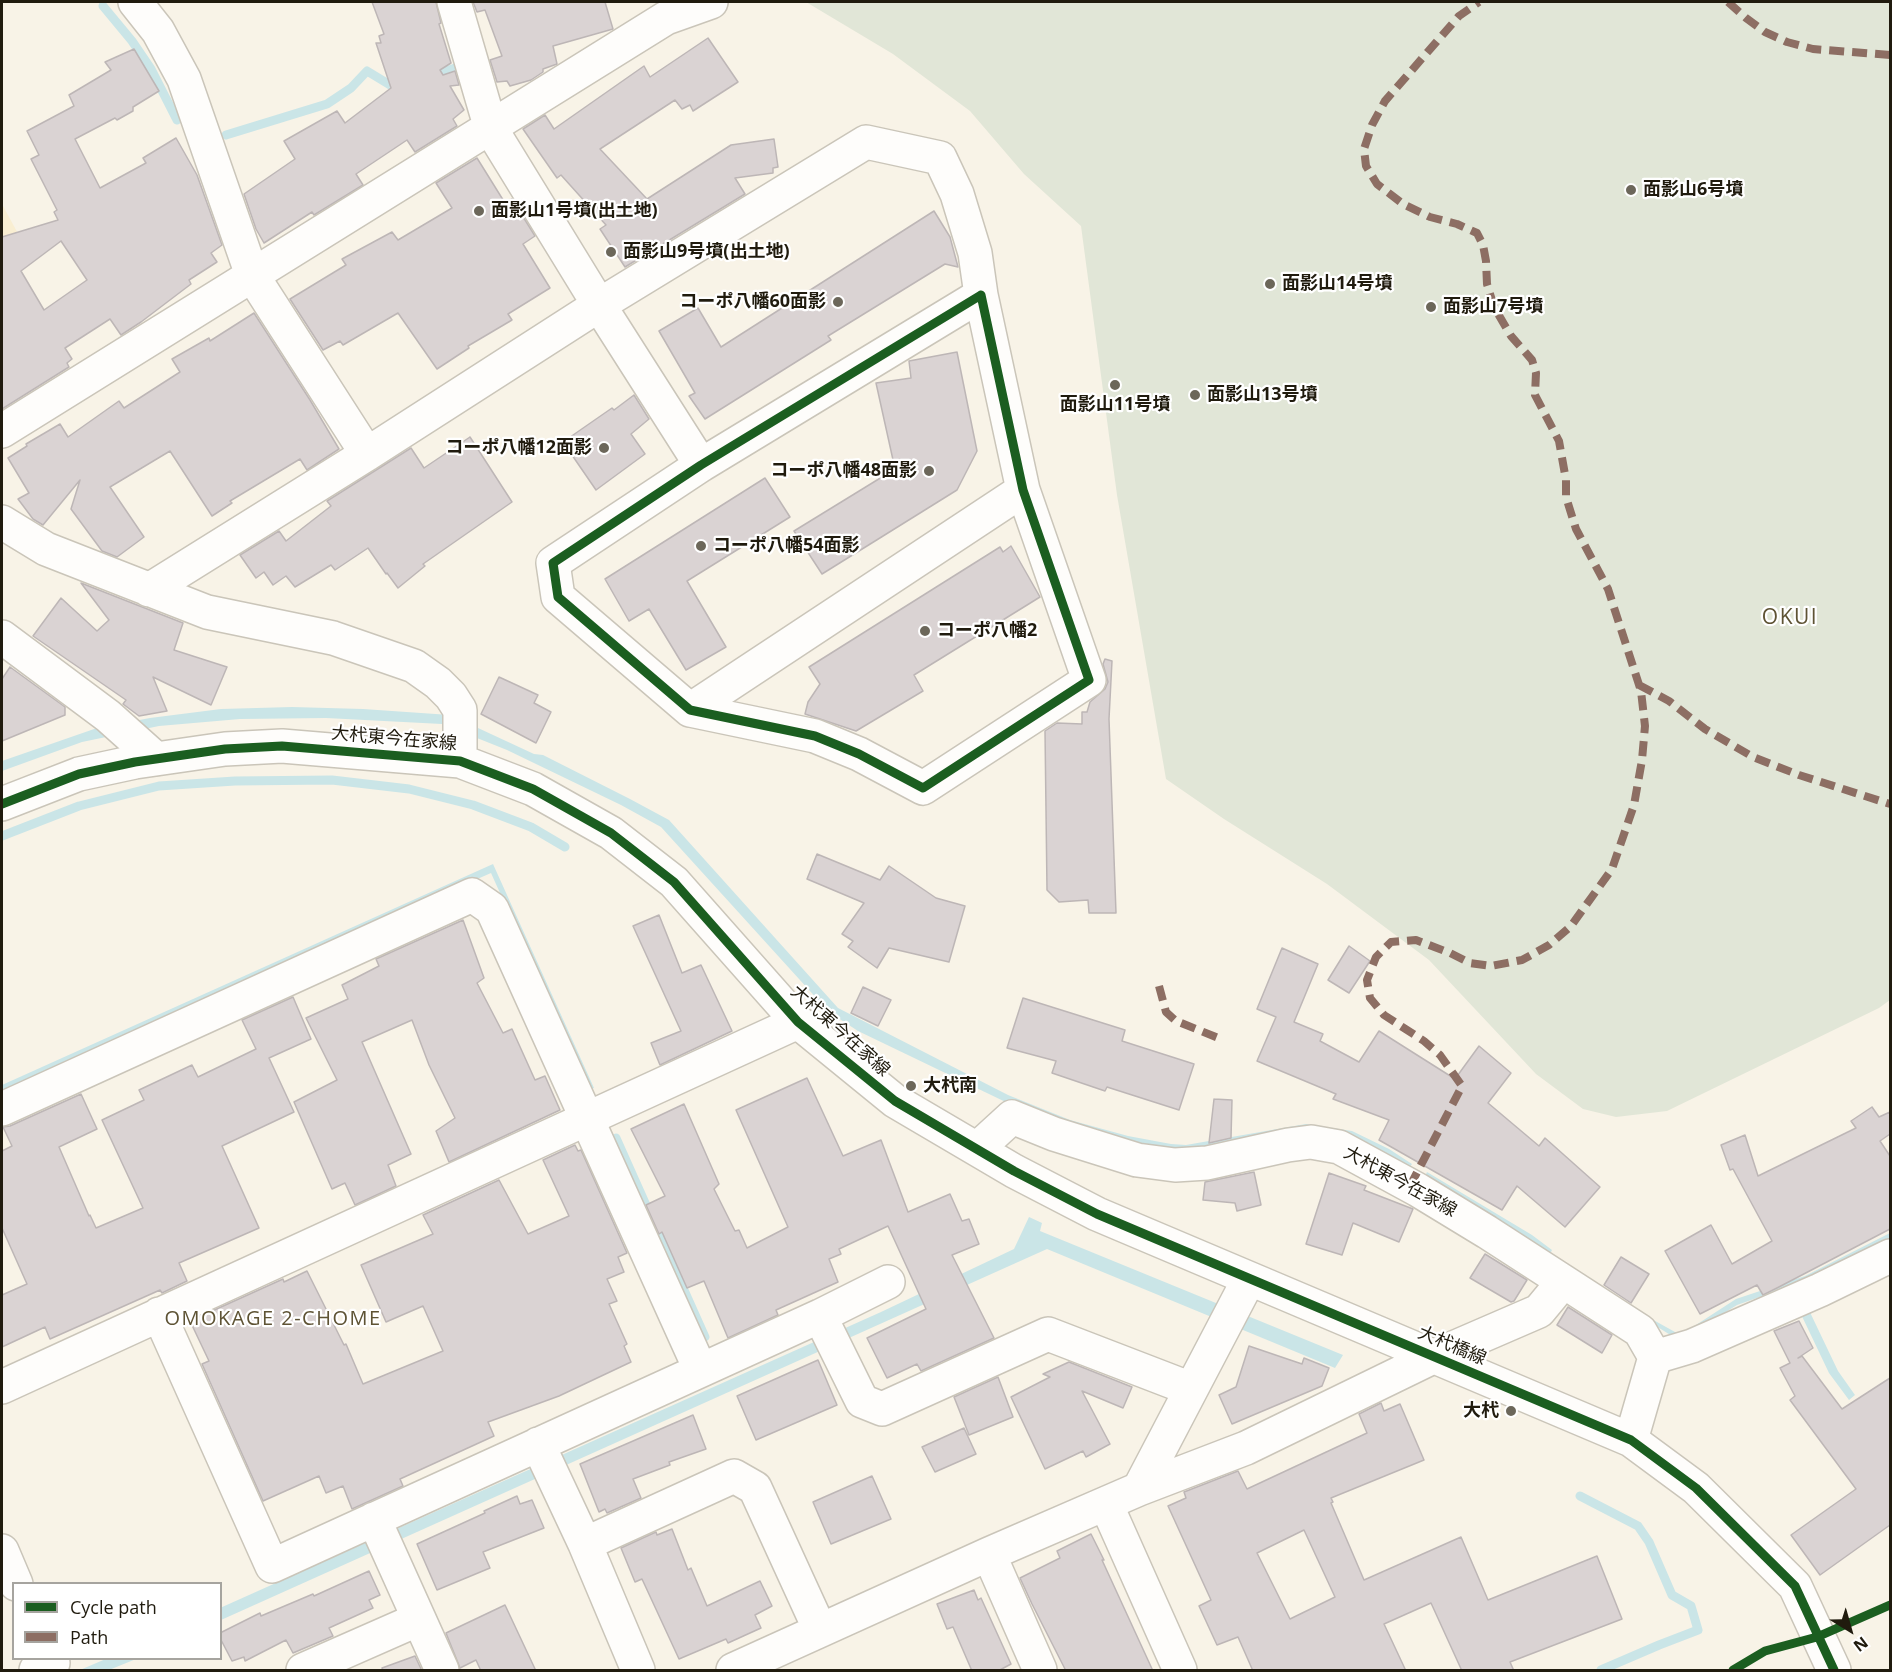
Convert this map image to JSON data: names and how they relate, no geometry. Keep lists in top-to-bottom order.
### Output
{
  "streets": {
    "street": ["大杙東今在家線", "大杙橋線"]
  },
  "crossings": [
    ["大杙東今在家線", "大杙橋線"]
  ],
  "districts": ["OKUI", "OMOKAGE 2-CHOME"],
  "places": [
    "面影山6号墳",
    "面影山1号墳(出土地)",
    "面影山9号墳(出土地)",
    "面影山14号墳",
    "コーポ八幡60面影",
    "面影山7号墳",
    "面影山11号墳",
    "面影山13号墳",
    "コーポ八幡12面影",
    "コーポ八幡48面影",
    "コーポ八幡54面影",
    "コーポ八幡2",
    "大杙南",
    "大杙"
  ],
  "legend": ["Cycle path", "Path"],
  "north": "bottom right"
}
